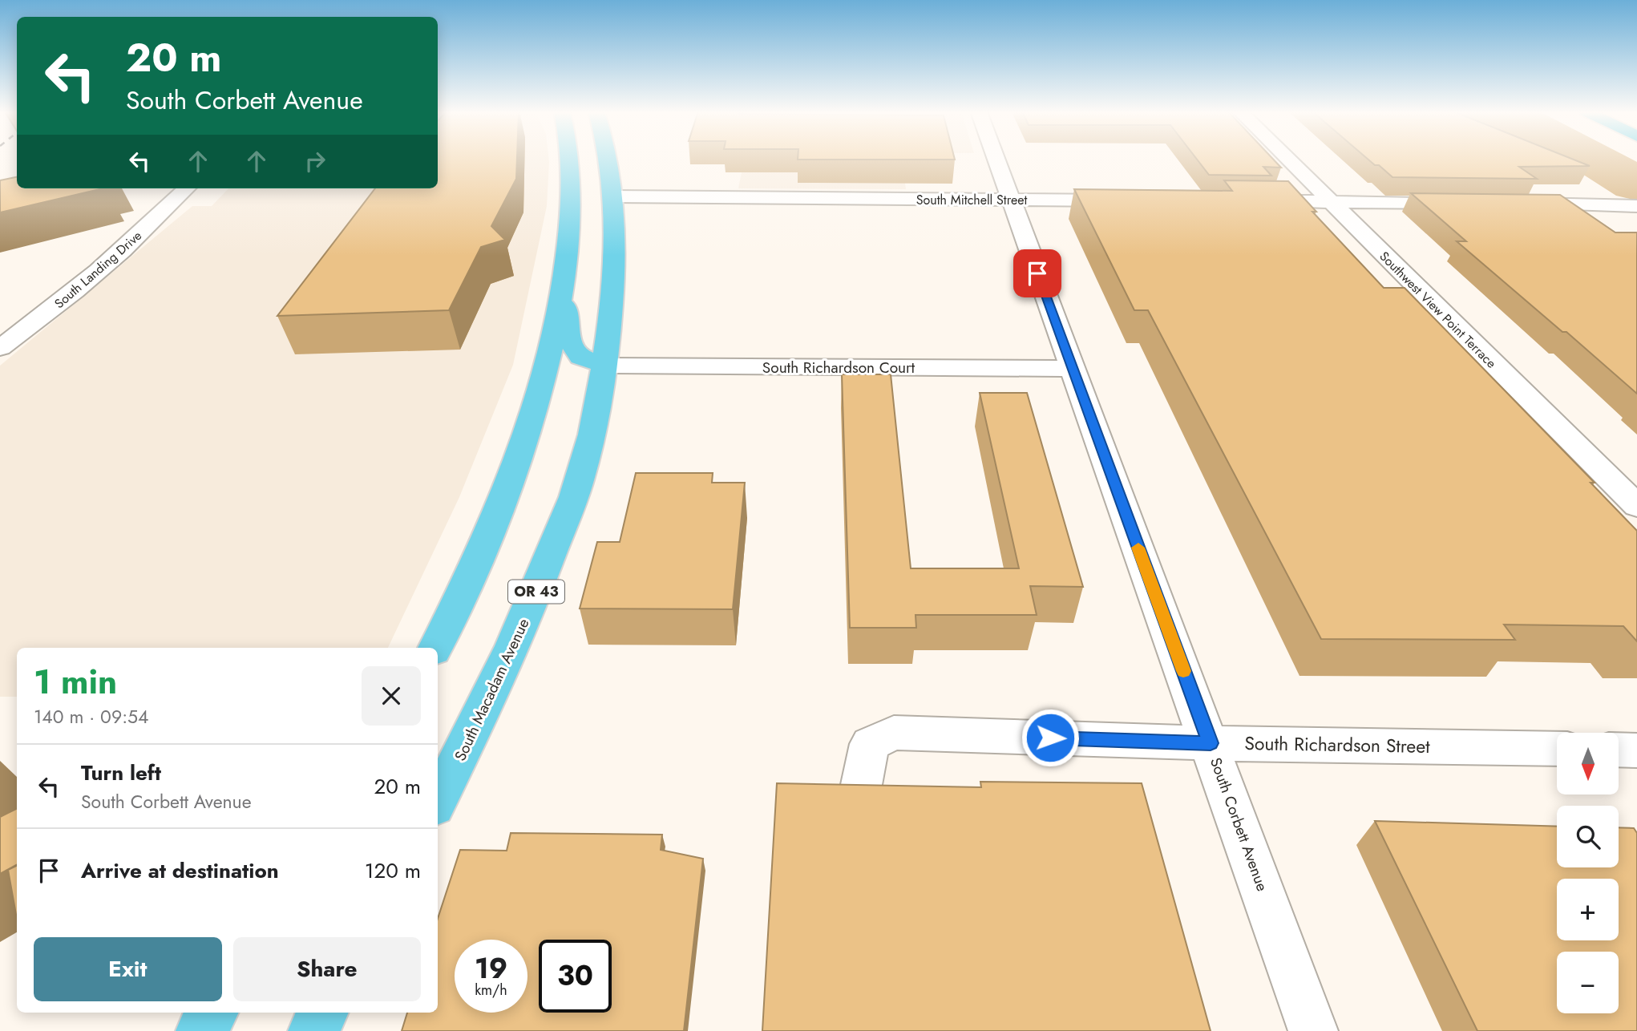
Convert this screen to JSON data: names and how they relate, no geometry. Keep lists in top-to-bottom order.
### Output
{
  "streets": {
    "main road": ["OR 43", "South Macadam Avenue"],
    "street": [
      "South Mitchell Street",
      "South Landing Drive",
      "Southwest View Point Terrace",
      "South Richardson Court",
      "South Richardson Street",
      "South Corbett Avenue"
    ]
  },
  "crossings": [
    ["South Mitchell Street", "South Macadam Avenue"],
    ["South Mitchell Street", "South Corbett Avenue"],
    ["South Richardson Court", "South Macadam Avenue"],
    ["South Richardson Court", "South Corbett Avenue"],
    ["South Richardson Street", "South Corbett Avenue"]
  ],
  "north": "bottom",
  "page": {
    "turn": ["20 m", "South Corbett Avenue"],
    "heading": ["1 min", "140 m · 09:54"],
    "map_buttons": ["+", "−"],
    "list": [
      {
        "name": "Turn left",
        "note": "South Corbett Avenue",
        "value": "20 m"
      },
      {
        "name": "Arrive at destination",
        "value": "120 m"
      }
    ],
    "buttons": ["Exit", "Share"],
    "speed": "19 km/h",
    "limit": "30"
  }
}
